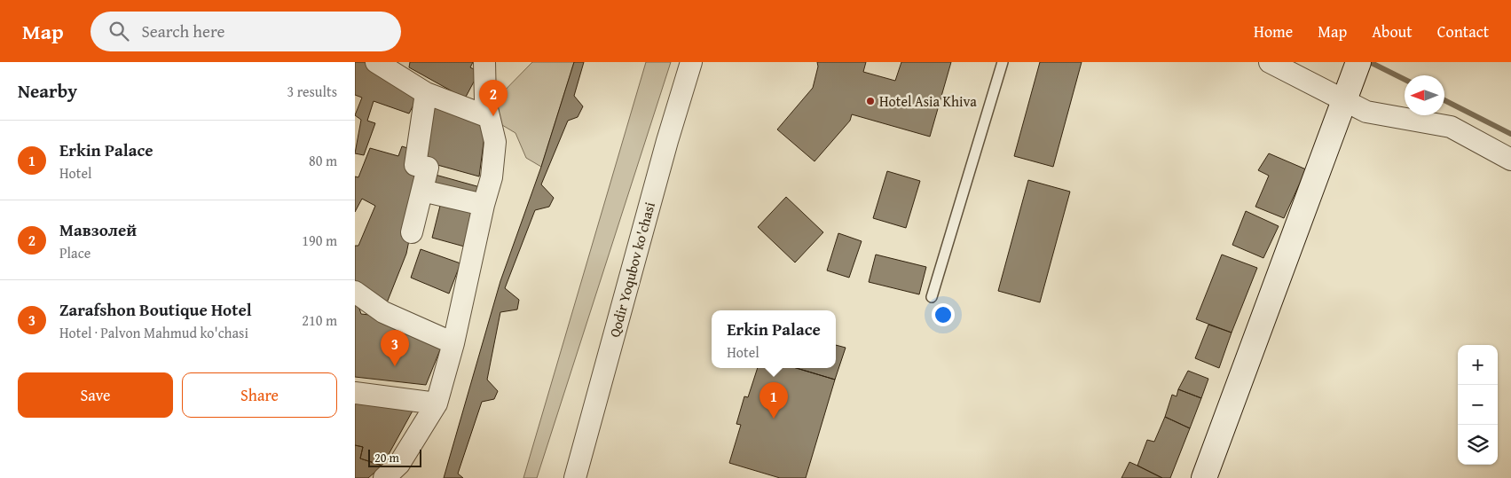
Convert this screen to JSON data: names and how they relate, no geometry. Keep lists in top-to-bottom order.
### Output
{
  "streets": {
    "street": ["Qodir Yoqubov ko'chasi"]
  },
  "places": ["Hotel Asia Khiva"],
  "scale_bar": "20 m",
  "north": "left",
  "page": {
    "header": "Map",
    "search": "Search here",
    "nav": [
      "Home",
      "Map",
      "About",
      "Contact"
    ],
    "heading": ["Nearby", "3 results"],
    "pins": ["2", "3", "1"],
    "list": [
      {
        "mark": "1",
        "name": "Erkin Palace",
        "note": "Hotel",
        "value": "80 m"
      },
      {
        "mark": "2",
        "name": "Мавзолей",
        "note": "Place",
        "value": "190 m"
      },
      {
        "mark": "3",
        "name": "Zarafshon Boutique Hotel",
        "note": "Hotel · Palvon Mahmud ko'chasi",
        "value": "210 m"
      }
    ],
    "popup": ["Erkin Palace", "Hotel"],
    "map_buttons": ["+", "−"],
    "buttons": ["Save", "Share"],
    "scale": "20 m"
  }
}
